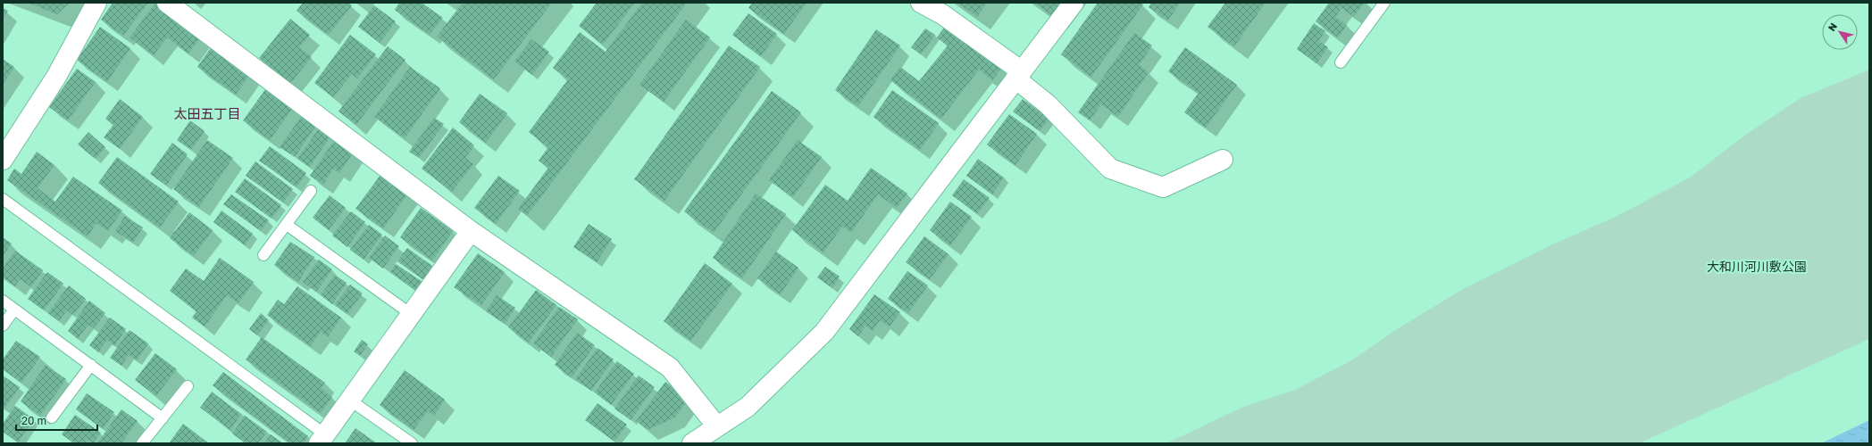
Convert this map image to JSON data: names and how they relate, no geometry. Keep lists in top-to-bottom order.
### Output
{
  "districts": ["太田五丁目"],
  "parks": ["大和川河川敷公園"],
  "scale_bar": "20 m",
  "north": "top left"
}
